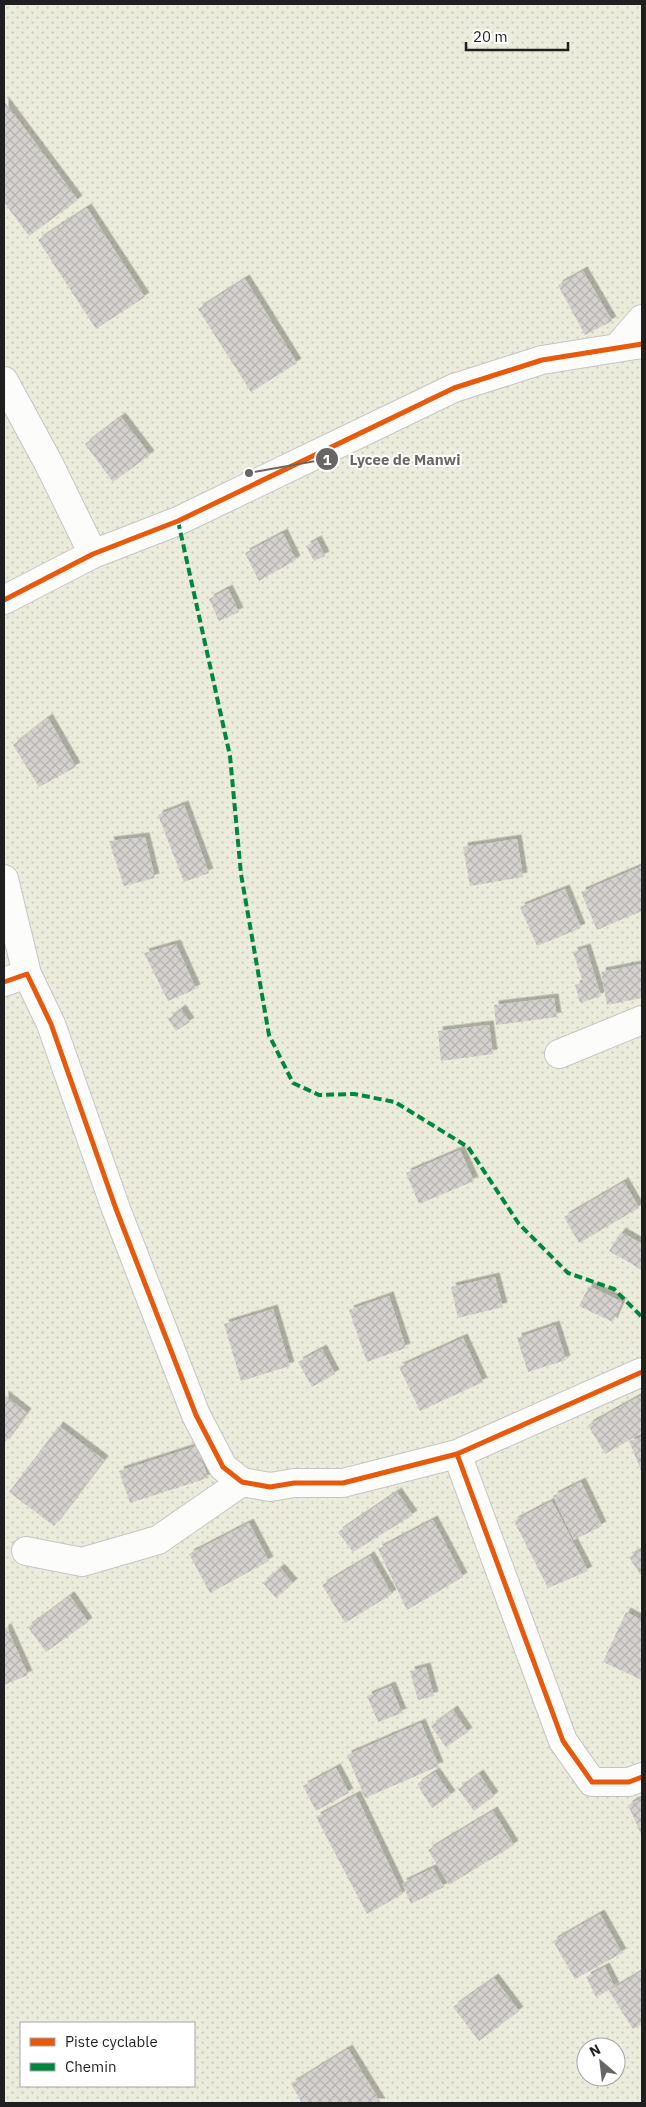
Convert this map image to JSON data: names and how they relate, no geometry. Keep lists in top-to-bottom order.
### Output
{
  "places": ["Lycee de Manwi"],
  "legend": ["Piste cyclable", "Chemin"],
  "scale_bar": "20 m",
  "north": "top left"
}
